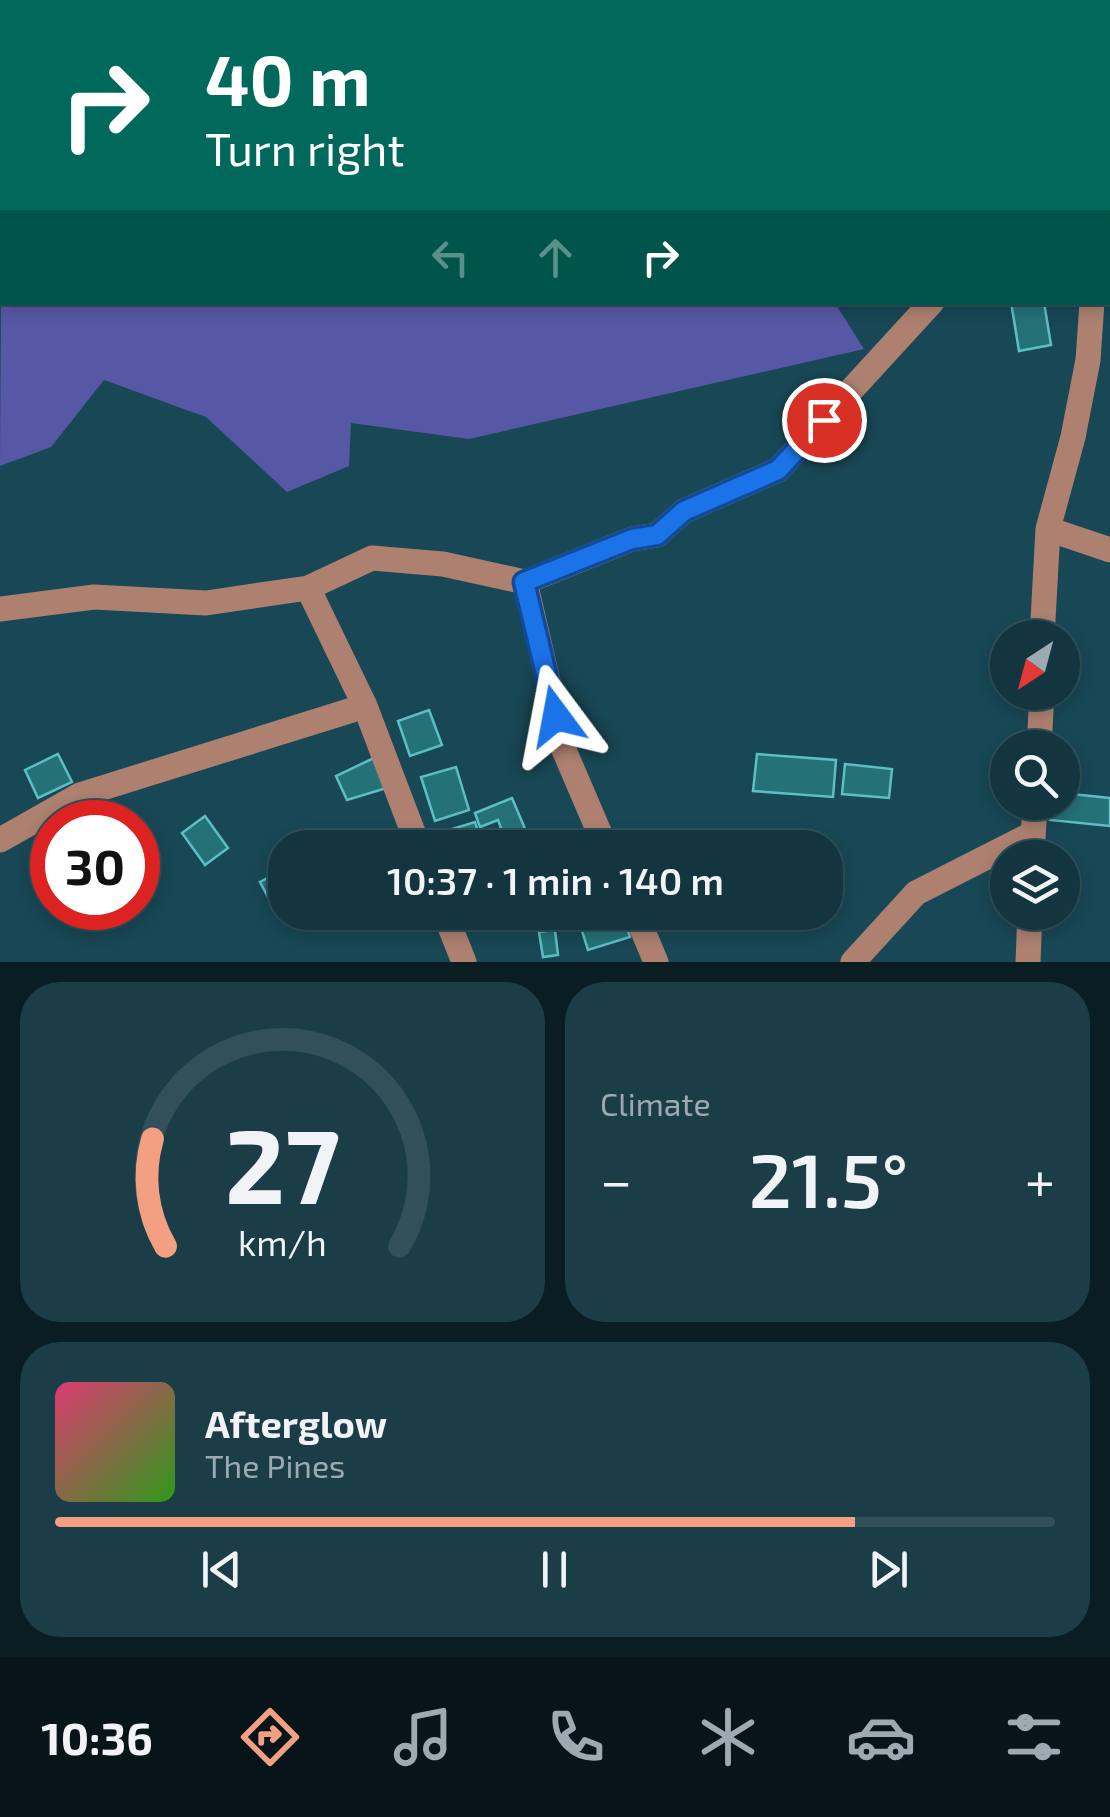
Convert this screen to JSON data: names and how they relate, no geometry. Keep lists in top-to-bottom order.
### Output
{
  "north": "bottom left",
  "page": {
    "turn": ["40 m", "Turn right"],
    "limit": "30",
    "trip": "10:37 · 1 min · 140 m",
    "tile": "Climate",
    "heat": ["−", "21.5°", "+"],
    "song": ["Afterglow", "The Pines"],
    "tabs": "10:36",
    "gauge": ["27", "km/h"]
  }
}
